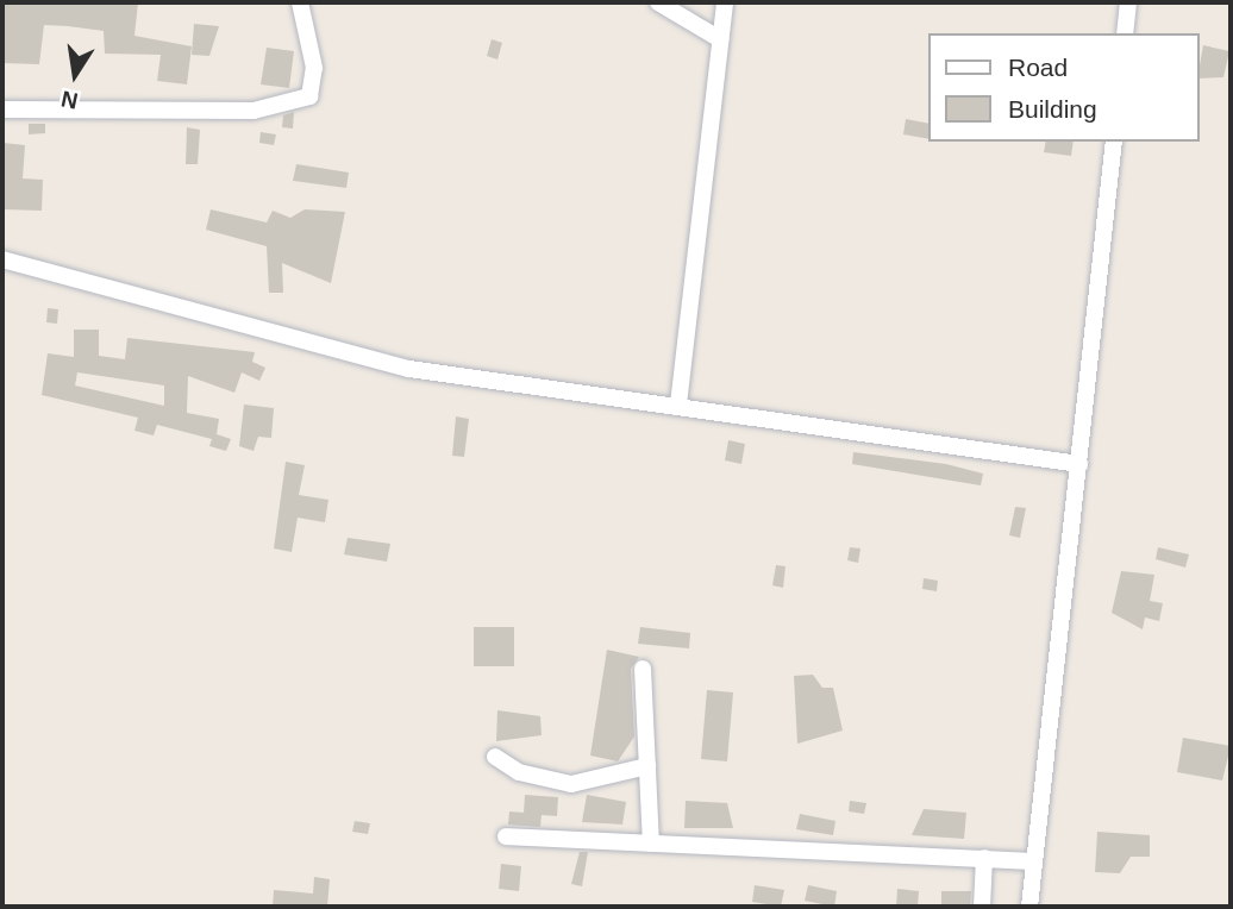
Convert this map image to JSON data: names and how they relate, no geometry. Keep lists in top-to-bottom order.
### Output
{
  "legend": ["Road", "Building"],
  "north": "bottom"
}
